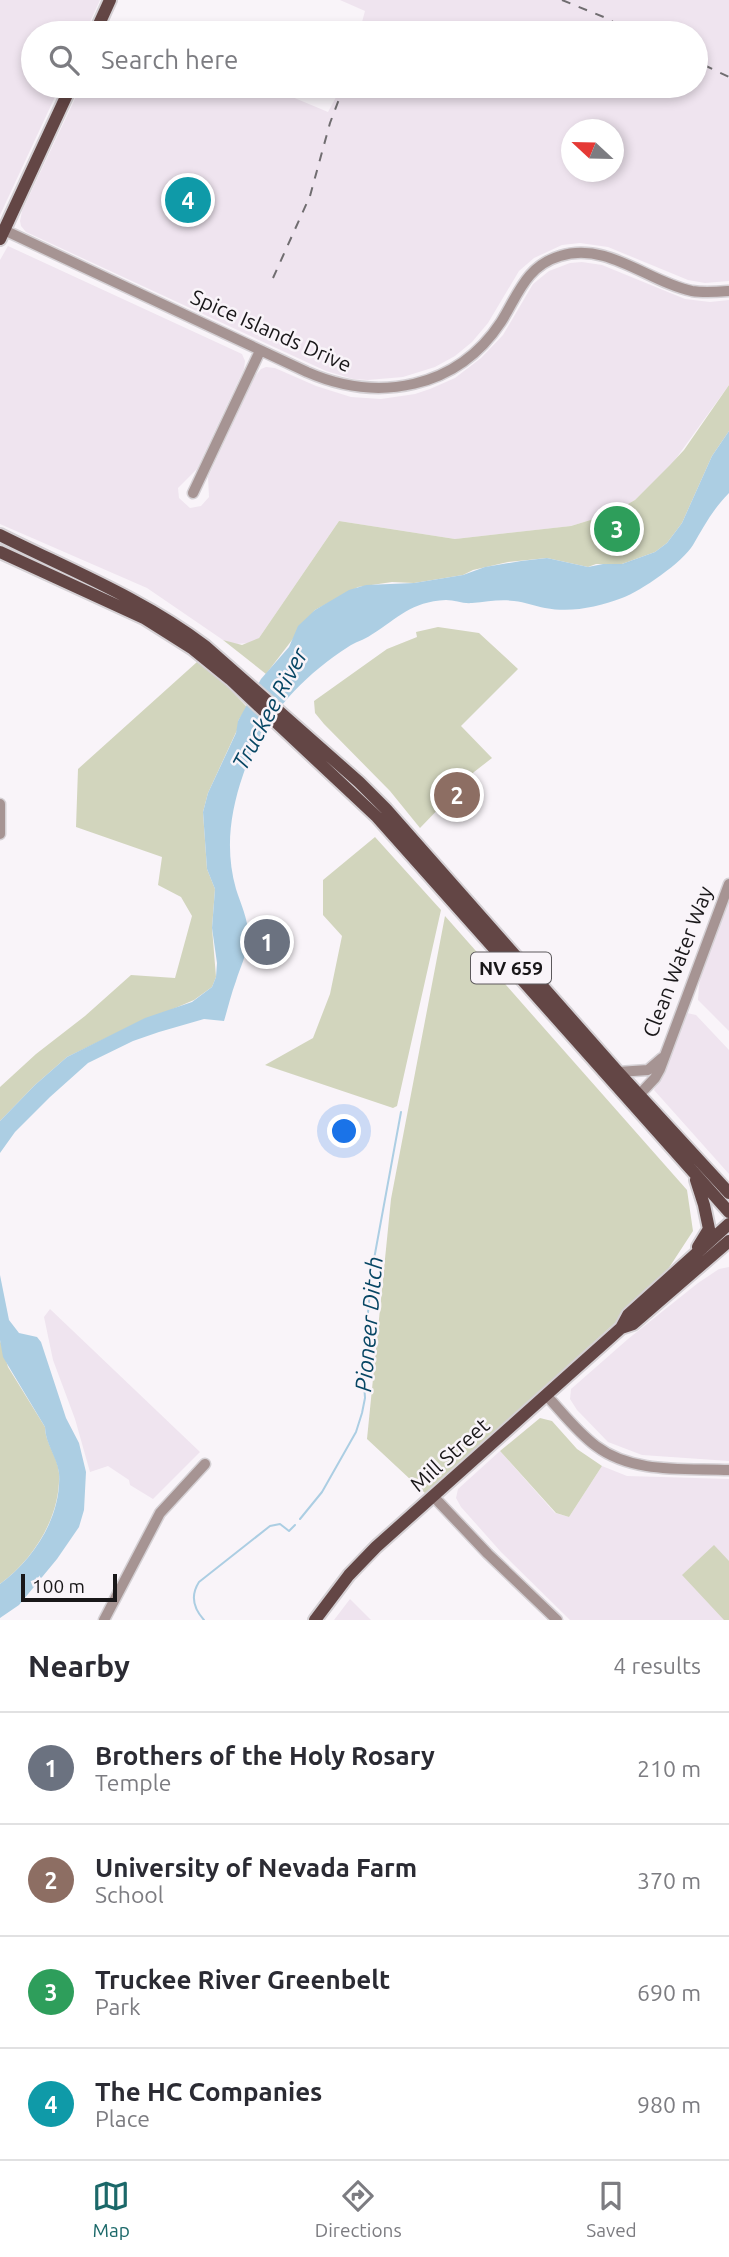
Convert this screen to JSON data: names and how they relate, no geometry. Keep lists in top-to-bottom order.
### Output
{
  "streets": {
    "main road": ["NV 659", "Mill Street"],
    "street": ["Spice Islands Drive", "Clean Water Way"]
  },
  "crossings": [
    ["Clean Water Way", "NV 659"]
  ],
  "water": ["Truckee River", "Pioneer Ditch"],
  "scale_bar": "100 m",
  "north": "left",
  "page": {
    "search": "Search here",
    "pins": [
      "4",
      "3",
      "2",
      "1"
    ],
    "scale": "100 m",
    "heading": ["Nearby", "4 results"],
    "list": [
      {
        "mark": "1",
        "name": "Brothers of the Holy Rosary",
        "note": "Temple",
        "value": "210 m"
      },
      {
        "mark": "2",
        "name": "University of Nevada Farm",
        "note": "School",
        "value": "370 m"
      },
      {
        "mark": "3",
        "name": "Truckee River Greenbelt",
        "note": "Park",
        "value": "690 m"
      },
      {
        "mark": "4",
        "name": "The HC Companies",
        "note": "Place",
        "value": "980 m"
      }
    ],
    "nav": ["Map", "Directions", "Saved"]
  }
}
